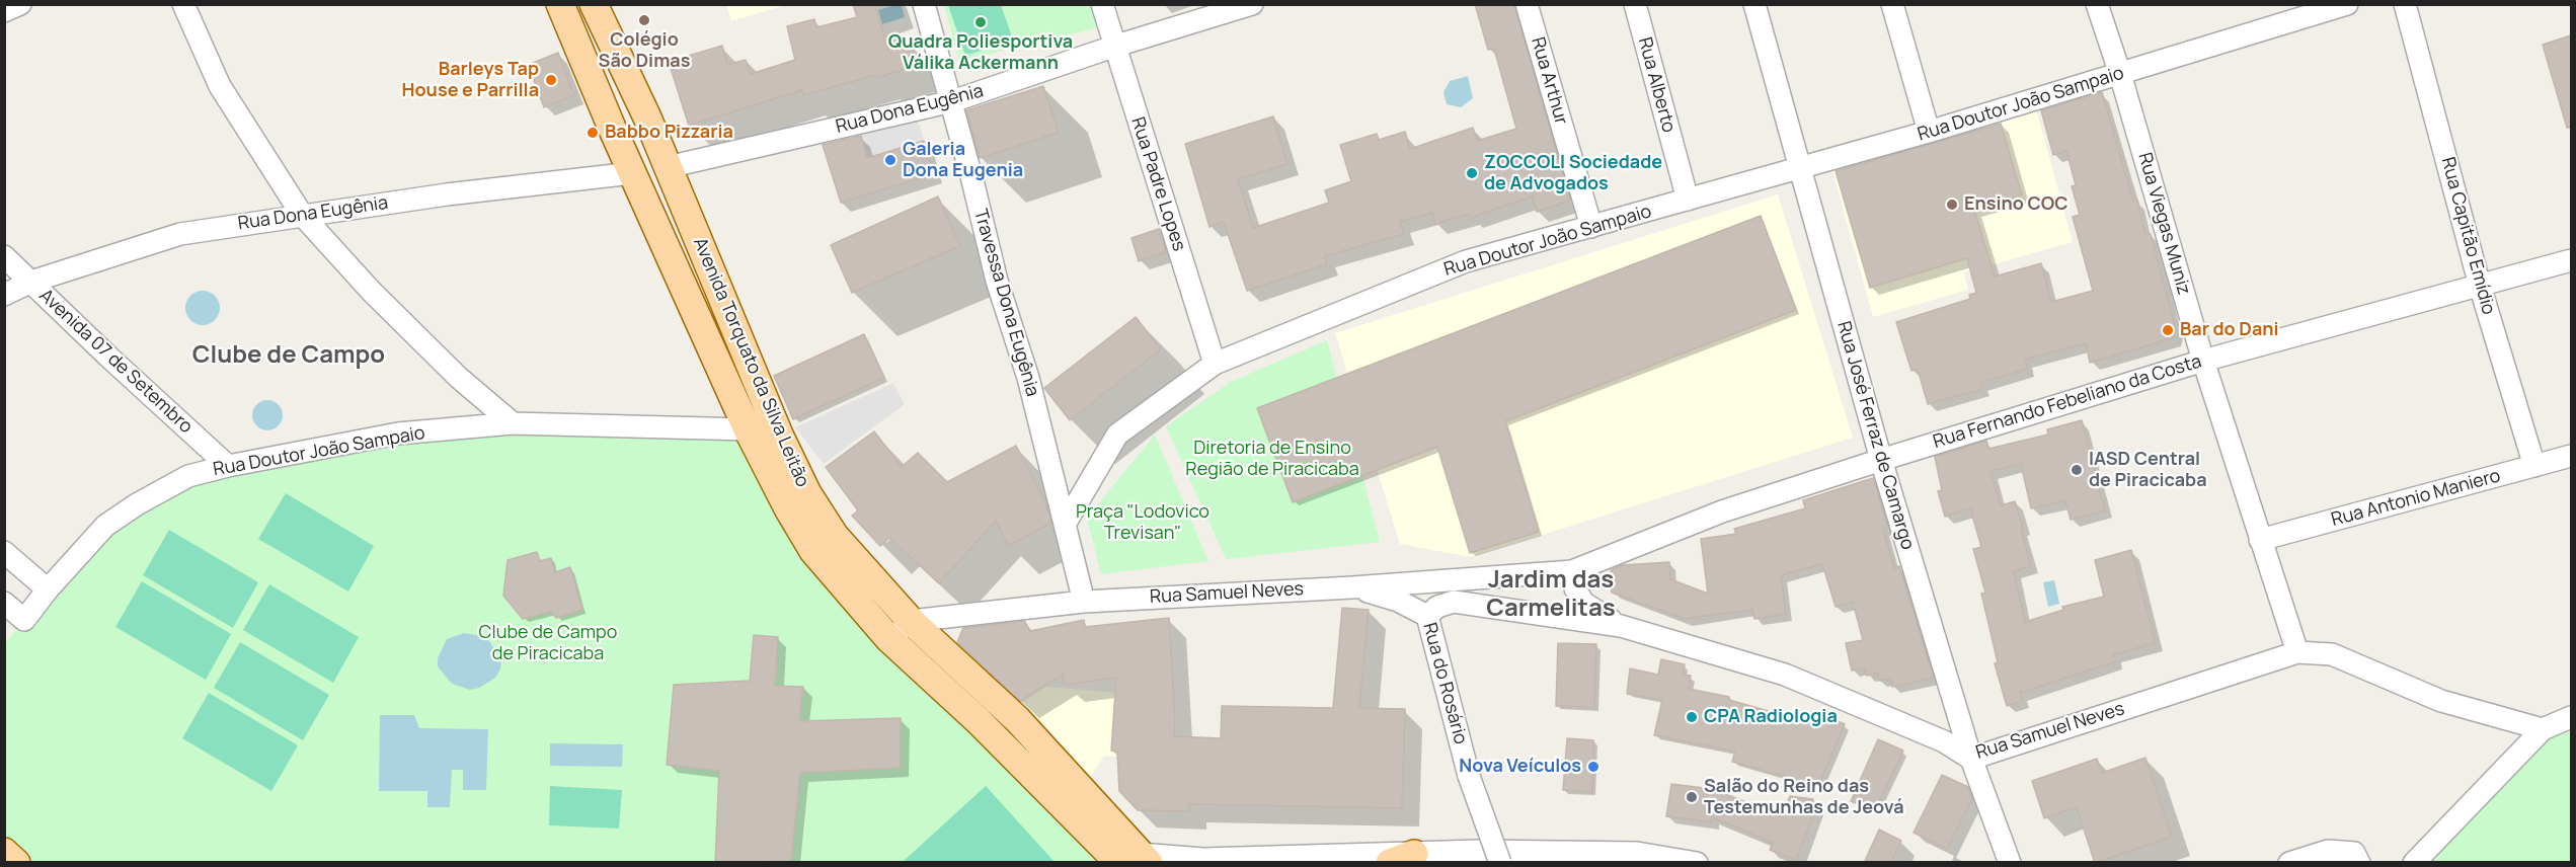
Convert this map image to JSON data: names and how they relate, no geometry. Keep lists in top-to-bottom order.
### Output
{
  "streets": {
    "main road": ["Avenida Torquato da Silva Leitão"],
    "street": [
      "Rua Arthur",
      "Rua Alberto",
      "Rua Doutor João Sampaio",
      "Rua Dona Eugênia",
      "Rua Padre Lopes",
      "Rua Viegas Muniz",
      "Rua Capitão Emídio",
      "Travessa Dona Eugênia",
      "Avenida 07 de Setembro",
      "Rua Fernando Febeliano da Costa",
      "Rua José Ferraz de Camargo",
      "Rua Antonio Maniero",
      "Rua Samuel Neves",
      "Rua do Rosário"
    ]
  },
  "crossings": [
    ["Rua Arthur", "Rua Doutor João Sampaio"],
    ["Rua Alberto", "Rua Doutor João Sampaio"],
    ["Rua Doutor João Sampaio", "Rua Padre Lopes"],
    ["Rua Doutor João Sampaio", "Rua Viegas Muniz"],
    ["Rua Doutor João Sampaio", "Travessa Dona Eugênia"],
    ["Rua Doutor João Sampaio", "Avenida 07 de Setembro"],
    ["Rua Doutor João Sampaio", "Avenida Torquato da Silva Leitão"],
    ["Rua Doutor João Sampaio", "Rua José Ferraz de Camargo"],
    ["Rua Dona Eugênia", "Rua Padre Lopes"],
    ["Rua Dona Eugênia", "Travessa Dona Eugênia"],
    ["Rua Dona Eugênia", "Avenida 07 de Setembro"],
    ["Rua Dona Eugênia", "Avenida Torquato da Silva Leitão"],
    ["Rua Viegas Muniz", "Rua Fernando Febeliano da Costa"],
    ["Rua Viegas Muniz", "Rua Antonio Maniero"],
    ["Rua Viegas Muniz", "Rua Samuel Neves"],
    ["Rua Capitão Emídio", "Rua Fernando Febeliano da Costa"],
    ["Rua Capitão Emídio", "Rua Antonio Maniero"],
    ["Travessa Dona Eugênia", "Rua Samuel Neves"],
    ["Avenida Torquato da Silva Leitão", "Rua Samuel Neves"],
    ["Rua Fernando Febeliano da Costa", "Rua José Ferraz de Camargo"],
    ["Rua Fernando Febeliano da Costa", "Rua Samuel Neves"],
    ["Rua José Ferraz de Camargo", "Rua Samuel Neves"],
    ["Rua Samuel Neves", "Rua do Rosário"]
  ],
  "districts": ["Clube de Campo", "Jardim das Carmelitas"],
  "parks": ["Diretoria de Ensino Região de Piracicaba", "Praça \"Lodovico Trevisan\"", "Clube de Campo de Piracicaba"],
  "places": [
    "Colégio São Dimas",
    "Quadra Poliesportiva Válika Ackermann",
    "Barleys Tap House e Parrilla",
    "Babbo Pizzaria",
    "Galeria Dona Eugenia",
    "ZOCCOLI Sociedade de Advogados",
    "Ensino COC",
    "Bar do Dani",
    "IASD Central de Piracicaba",
    "CPA Radiologia",
    "Nova Veículos",
    "Salão do Reino das Testemunhas de Jeová"
  ]
}
